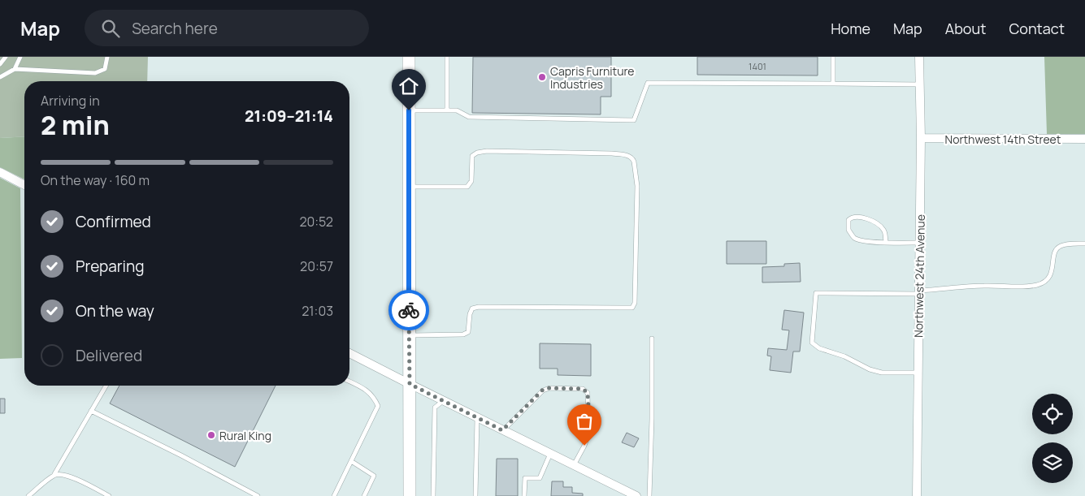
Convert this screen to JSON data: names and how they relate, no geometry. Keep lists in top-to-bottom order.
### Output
{
  "streets": {
    "street": ["Northwest 14th Street", "Northwest 24th Avenue"]
  },
  "crossings": [
    ["Northwest 14th Street", "Northwest 24th Avenue"]
  ],
  "places": ["Capris Furniture Industries", "Rural King"],
  "house_numbers": ["1401"],
  "page": {
    "header": "Map",
    "search": "Search here",
    "nav": [
      "Home",
      "Map",
      "About",
      "Contact"
    ],
    "heading": ["2 min", "Arriving in", "21:09–21:14"],
    "bar": "On the way · 160 m",
    "list": [
      ["Confirmed", "20:52"],
      ["Preparing", "20:57"],
      ["On the way", "21:03"],
      "Delivered"
    ]
  }
}
